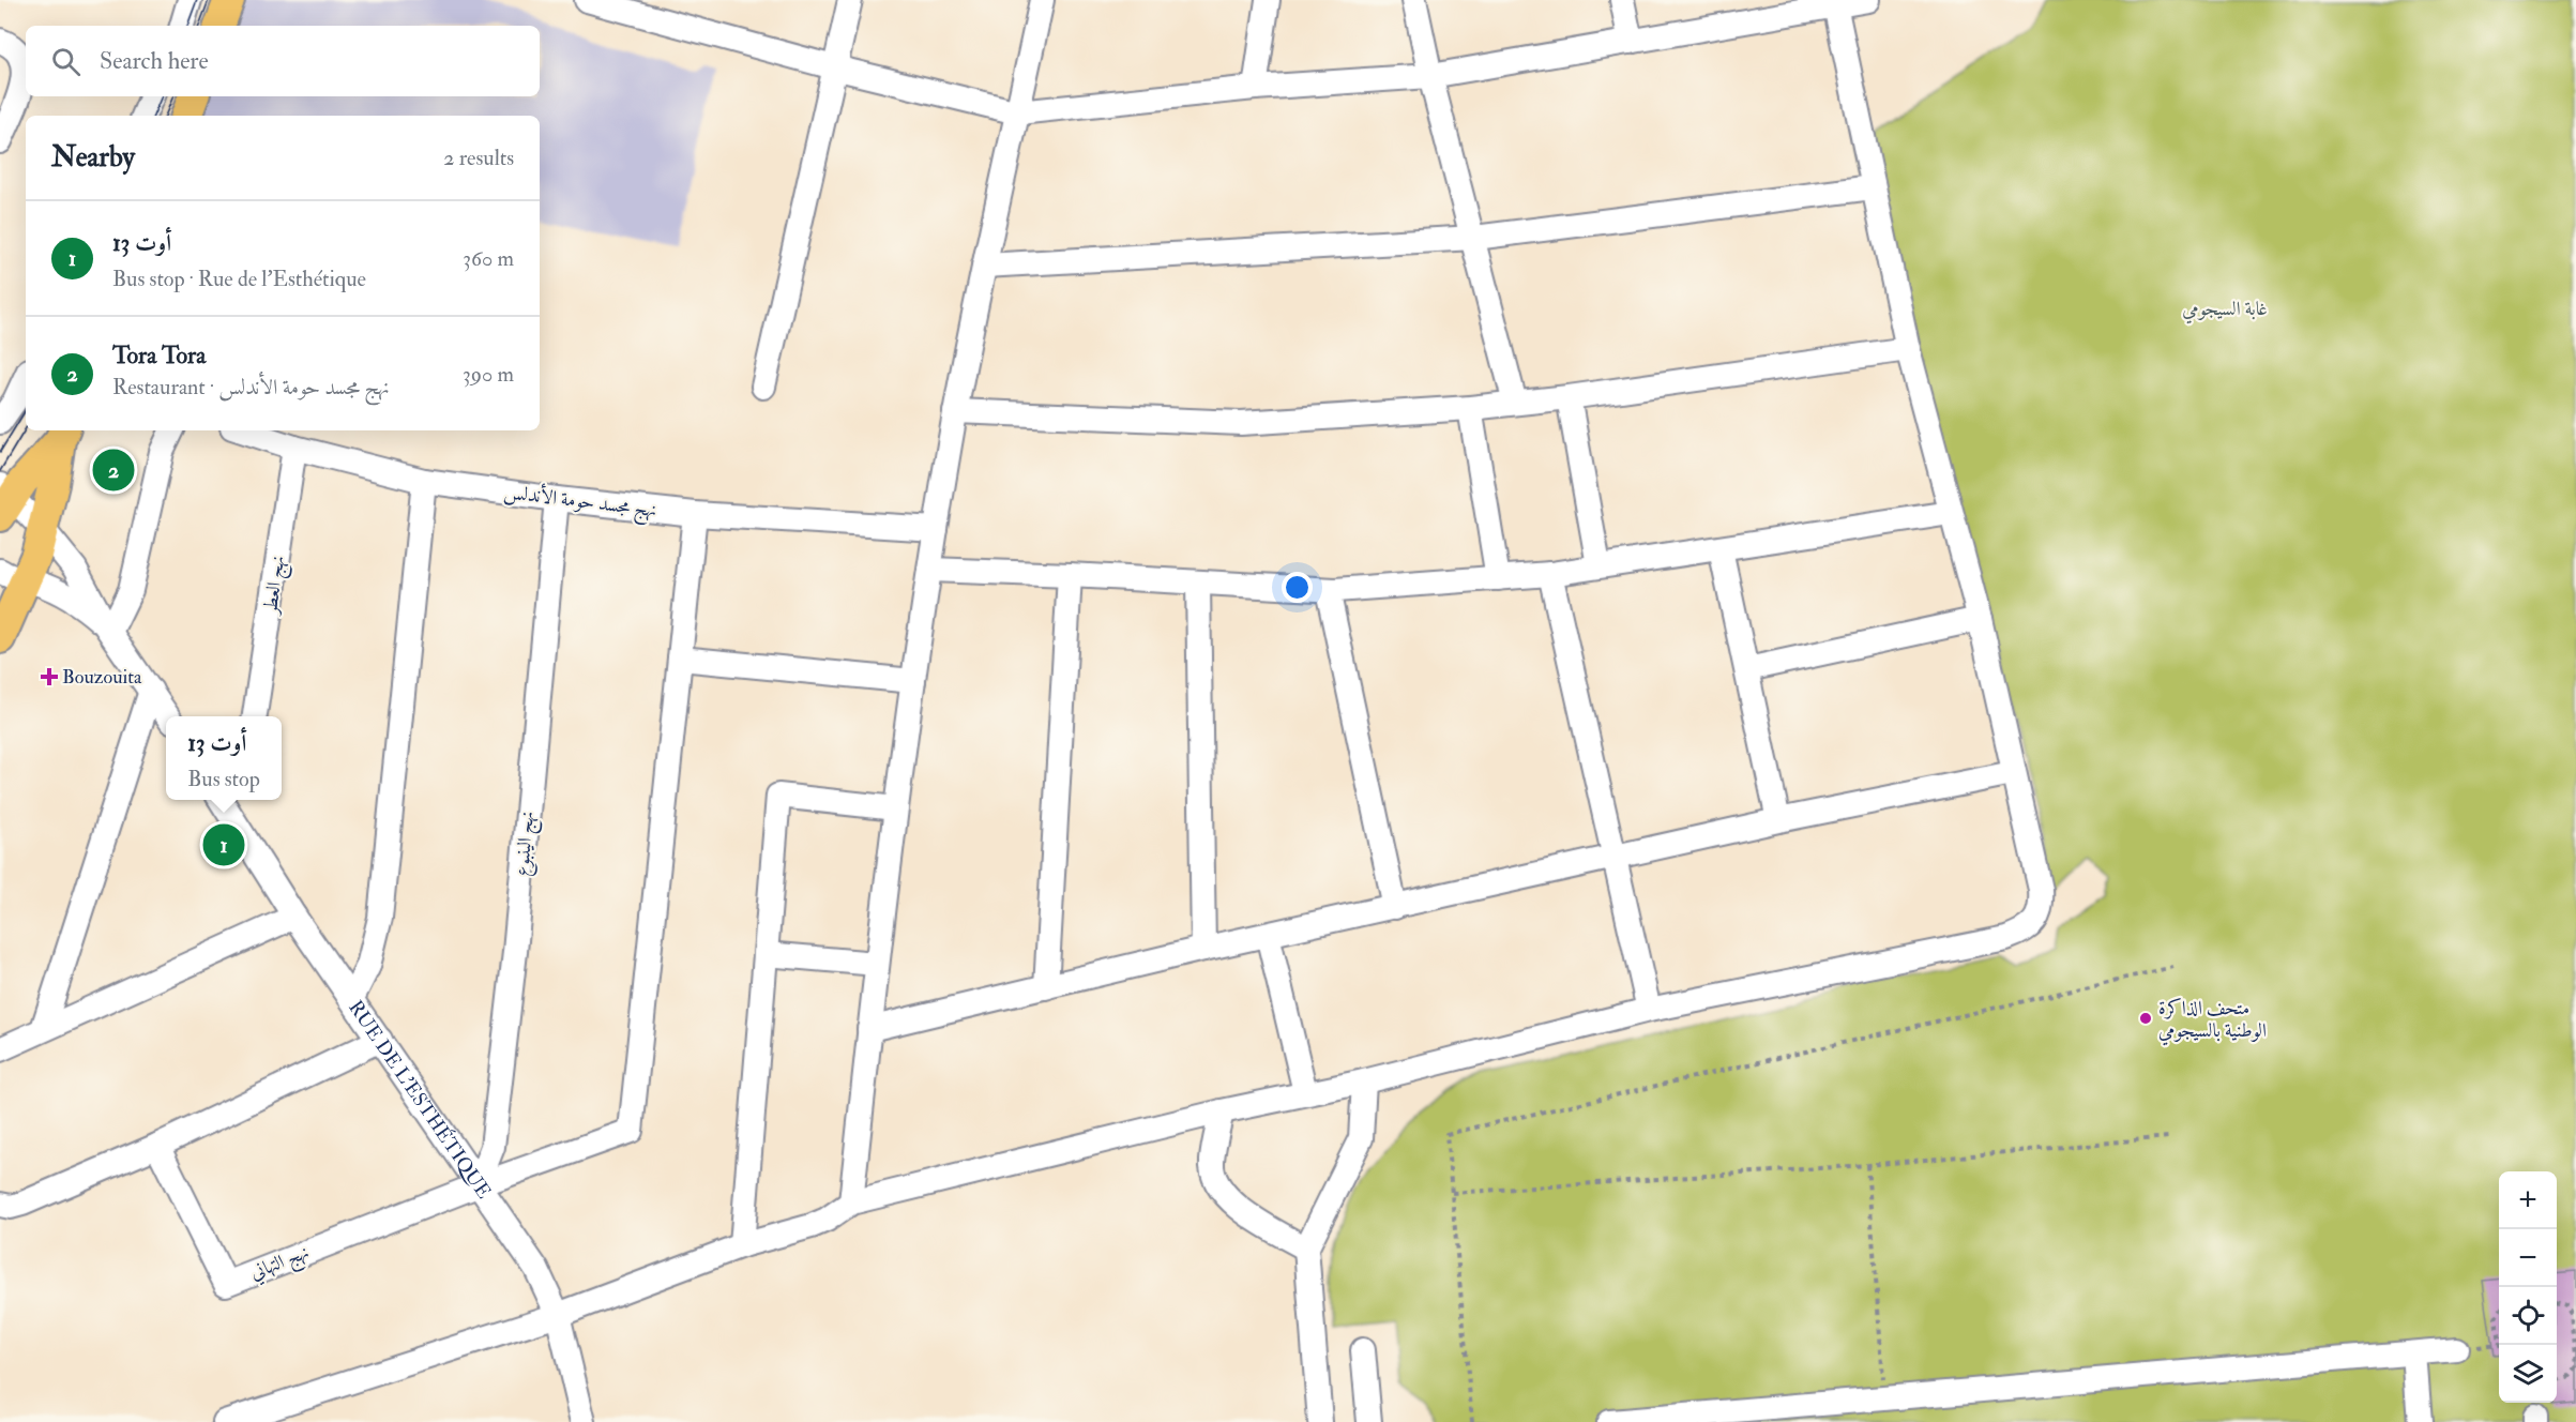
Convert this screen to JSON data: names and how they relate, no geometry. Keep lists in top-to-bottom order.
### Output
{
  "streets": {
    "street": [
      "نهج مجسد حومة الأندلس",
      "نهج العطر",
      "نهج الينبوع",
      "RUE DE L'ESTHÉTIQUE",
      "نهج التهاني"
    ]
  },
  "crossings": [
    ["نهج مجسد حومة الأندلس", "نهج العطر"],
    ["نهج مجسد حومة الأندلس", "نهج الينبوع"],
    ["نهج الينبوع", "RUE DE L'ESTHÉTIQUE"],
    ["نهج الينبوع", "نهج التهاني"],
    ["RUE DE L'ESTHÉTIQUE", "نهج التهاني"]
  ],
  "parks": ["غابة السيجومي"],
  "places": {
    "health": ["Bouzouita"],
    "other": ["متحف الذاكرة الوطنية بالسيجومي"]
  },
  "page": {
    "search": "Search here",
    "heading": ["Nearby", "2 results"],
    "list": [
      {
        "mark": "1",
        "name": "13 أوت",
        "note": "Bus stop · Rue de l'Esthétique",
        "value": "360 m"
      },
      {
        "mark": "2",
        "name": "Tora Tora",
        "note": "Restaurant · نهج مجسد حومة الأندلس",
        "value": "390 m"
      }
    ],
    "pins": ["2", "1"],
    "popup": ["13 أوت", "Bus stop"],
    "map_buttons": ["+", "−"]
  }
}
